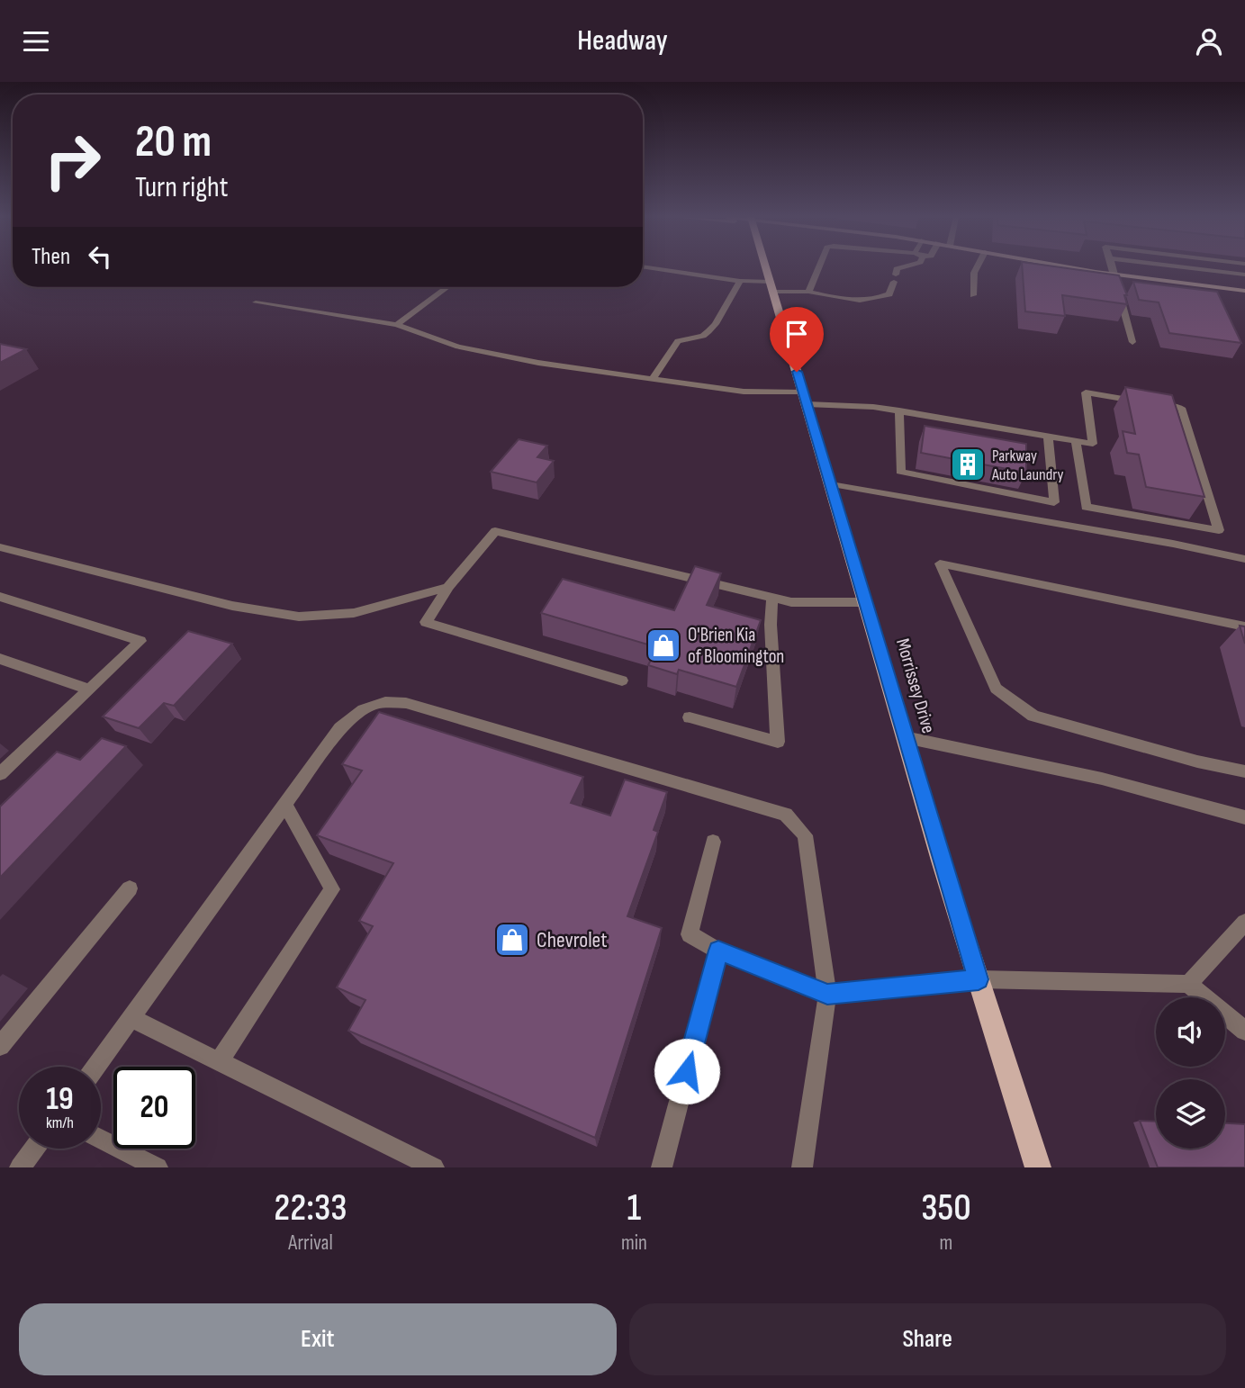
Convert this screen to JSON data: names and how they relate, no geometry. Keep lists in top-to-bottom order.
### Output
{
  "streets": {
    "main road": ["Morrissey Drive"]
  },
  "places": {
    "building": ["Parkway Auto Laundry"],
    "shop": ["O'Brien Kia of Bloomington", "Chevrolet"]
  },
  "page": {
    "header": "Headway",
    "turn": ["20 m", "Turn right"],
    "then": "Then",
    "speed": "19 km/h",
    "limit": "20",
    "eta": [
      "22:33",
      "Arrival",
      "1",
      "min",
      "350",
      "m"
    ],
    "buttons": ["Exit", "Share"]
  }
}
